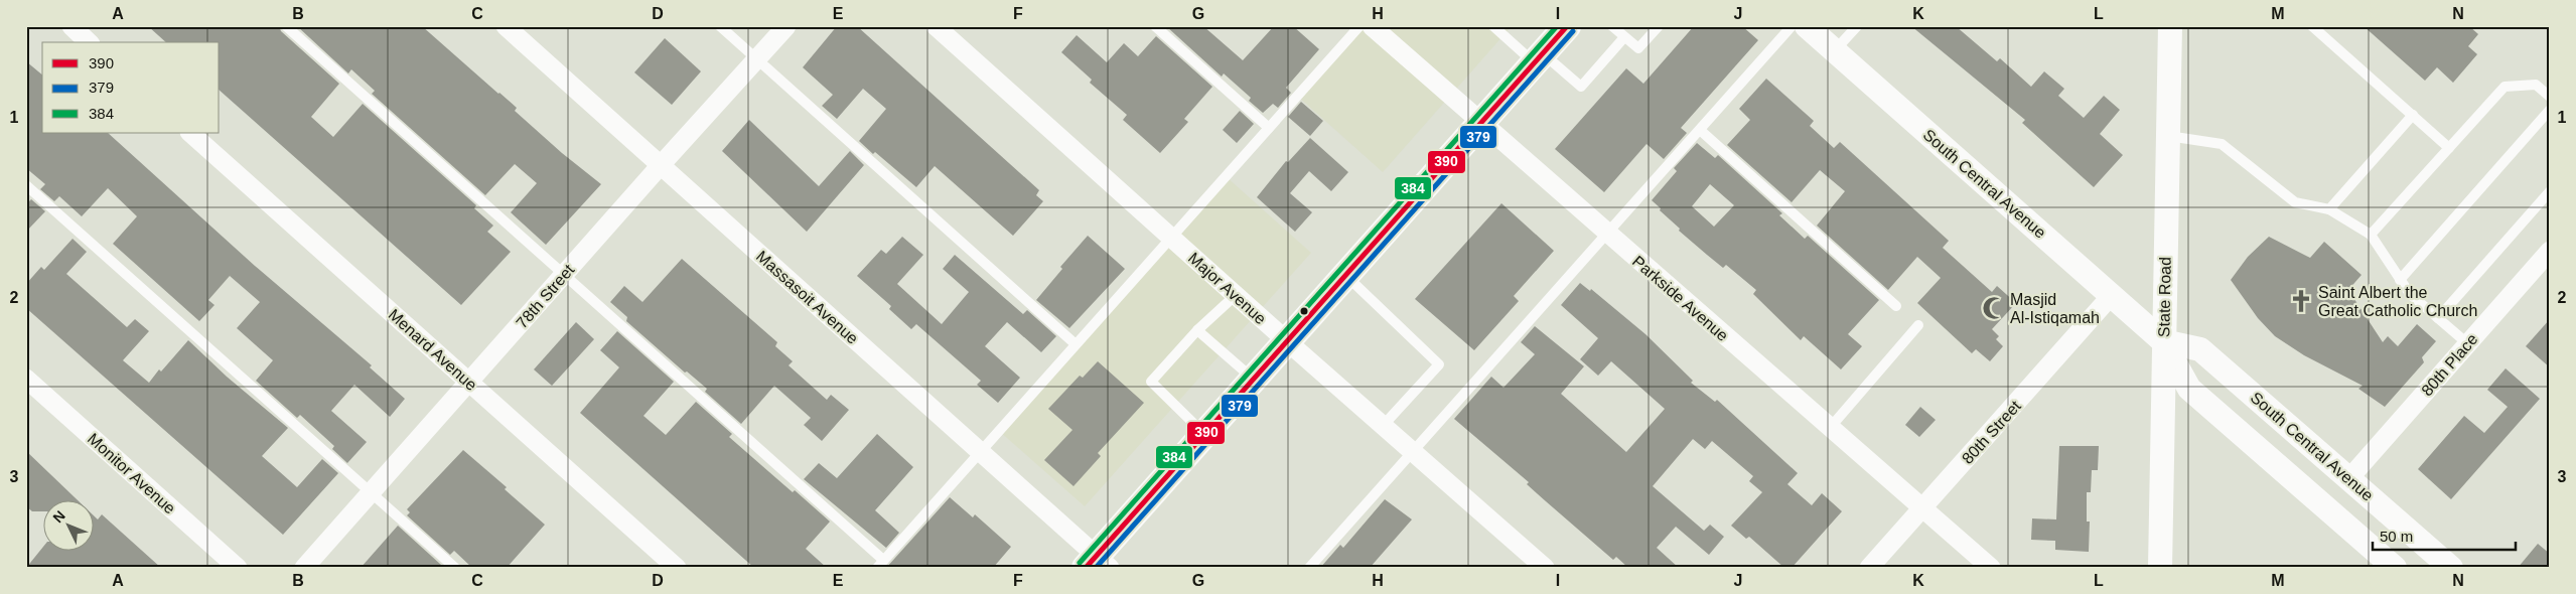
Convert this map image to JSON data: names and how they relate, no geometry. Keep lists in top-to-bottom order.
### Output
{
  "streets": {
    "street": [
      "South Central Avenue",
      "Major Avenue",
      "78th Street",
      "Massasoit Avenue",
      "State Road",
      "Parkside Avenue",
      "Menard Avenue",
      "80th Place",
      "80th Street",
      "Monitor Avenue"
    ]
  },
  "crossings": [
    ["South Central Avenue", "State Road"],
    ["South Central Avenue", "80th Place"],
    ["South Central Avenue", "80th Street"],
    ["78th Street", "Massasoit Avenue"],
    ["78th Street", "Menard Avenue"],
    ["Parkside Avenue", "80th Street"]
  ],
  "places": {
    "church": ["Saint Albert the Great Catholic Church"],
    "mosque": ["Masjid Al-Istiqamah"]
  },
  "lines": ["transit line 390", "transit line 384", "transit line 379"],
  "legend": ["390", "379", "384"],
  "scale_bar": "50 m",
  "north": "top left",
  "grid": {
    "columns": [
      "A",
      "B",
      "C",
      "D",
      "E",
      "F",
      "G",
      "H",
      "I",
      "J",
      "K",
      "L",
      "M",
      "N"
    ],
    "rows": ["1", "2", "3"]
  }
}
